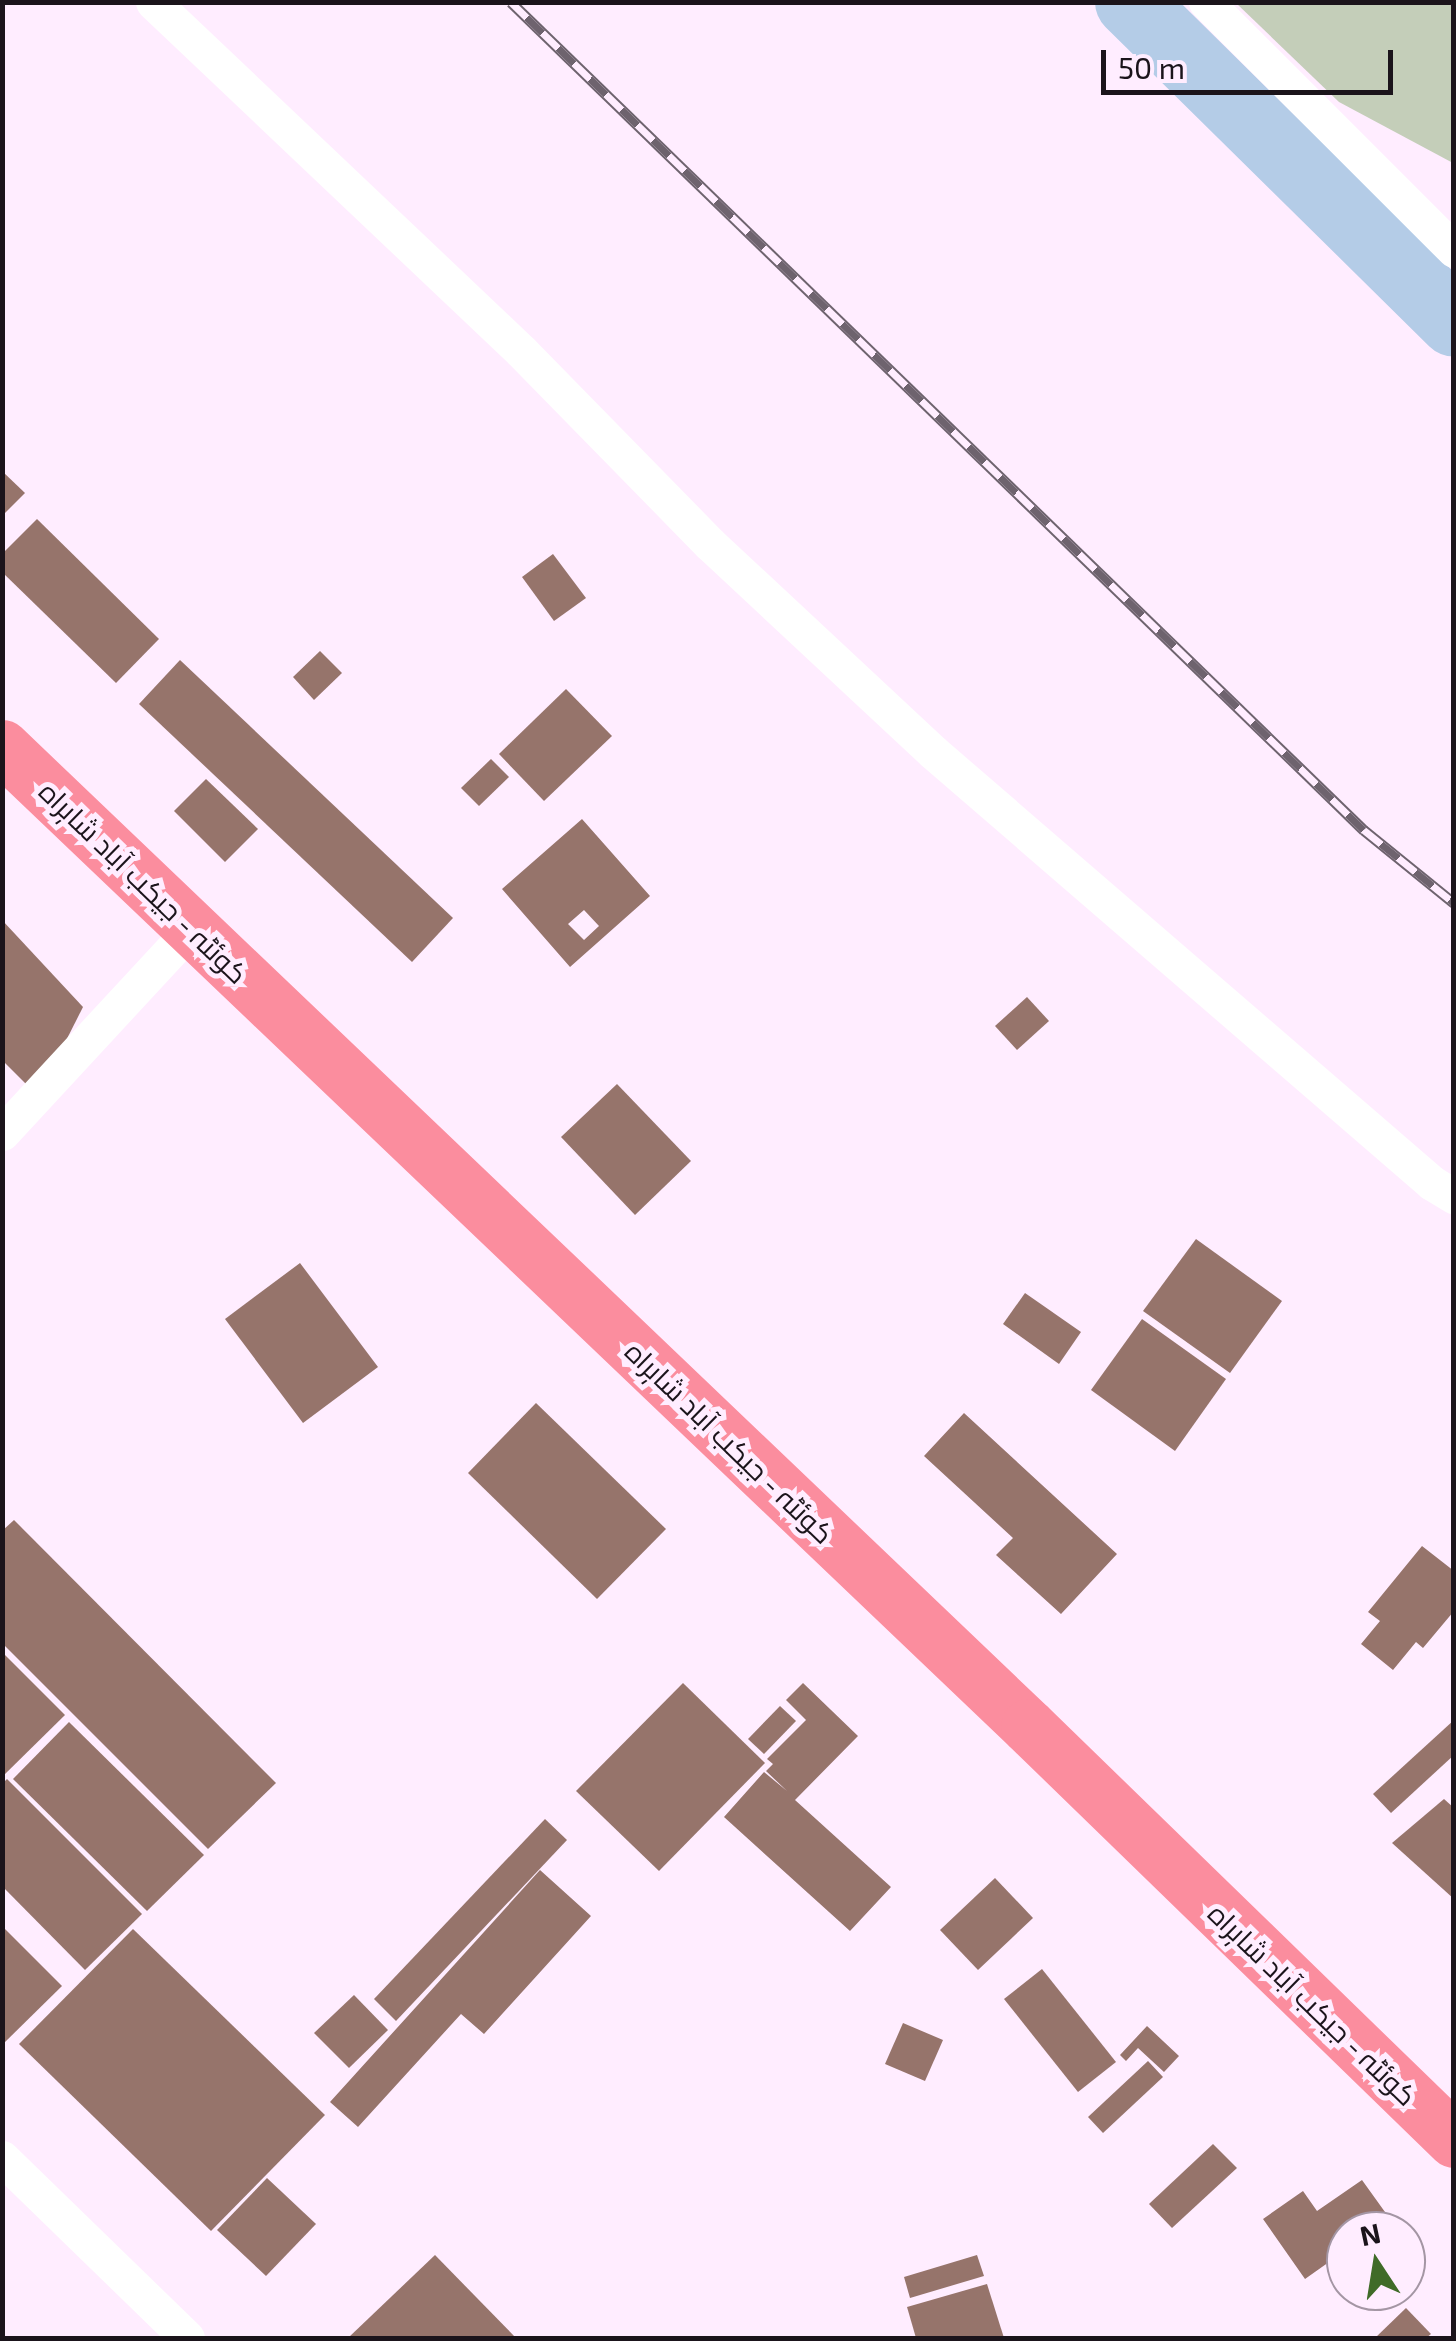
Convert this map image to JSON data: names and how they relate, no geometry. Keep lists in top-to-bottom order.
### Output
{
  "streets": {
    "highway": ["کوئٹہ - جیکب آباد شاہراہ"]
  },
  "scale_bar": "50 m",
  "north": "top"
}
